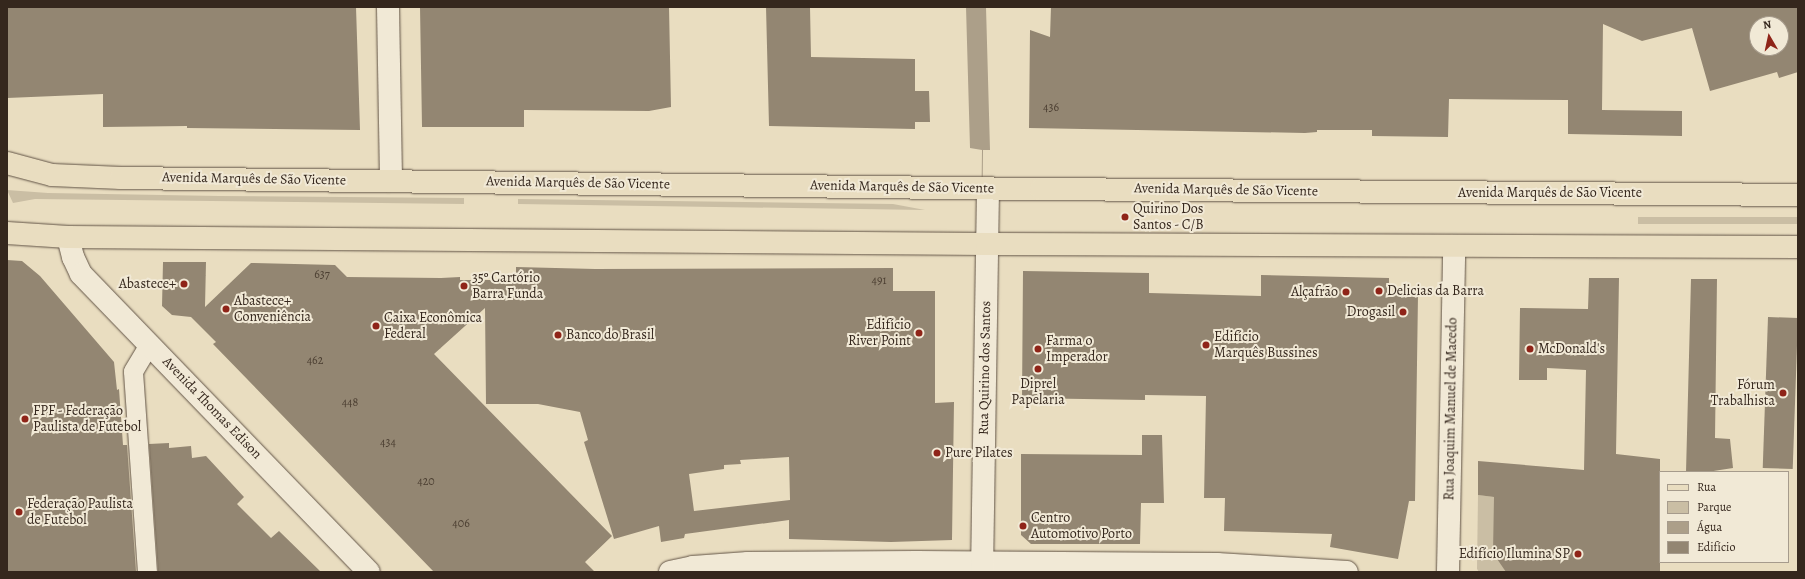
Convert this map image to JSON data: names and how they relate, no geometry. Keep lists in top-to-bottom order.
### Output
{
  "streets": {
    "main road": ["Avenida Marquês de São Vicente"],
    "street": ["Rua Quirino dos Santos", "Avenida Thomas Edison", "Rua Joaquim Manuel de Macedo"]
  },
  "crossings": [
    ["Avenida Marquês de São Vicente", "Rua Quirino dos Santos"]
  ],
  "places": [
    "Quirino Dos Santos - C/B",
    "Abastece+",
    "35º Cartório Barra Funda",
    "Delicias da Barra",
    "Alçafrão",
    "Abastece+ Conveniência",
    "Drogasil",
    "Caixa Econômica Federal",
    "Edifício River Point",
    "Banco do Brasil",
    "Edifício Marquês Bussines",
    "Farma o Imperador",
    "McDonald's",
    "Diprel Papelaria",
    "Fórum Trabalhista",
    "FPF - Federação Paulista de Futebol",
    "Pure Pilates",
    "Federação Paulista de Futebol",
    "Centro Automotivo Porto",
    "Edifício Ilumina SP"
  ],
  "house_numbers": [
    "436",
    "637",
    "491",
    "462",
    "448",
    "434",
    "420",
    "406"
  ],
  "legend": [
    "Rua",
    "Parque",
    "Água",
    "Edifício"
  ],
  "north": "top"
}
